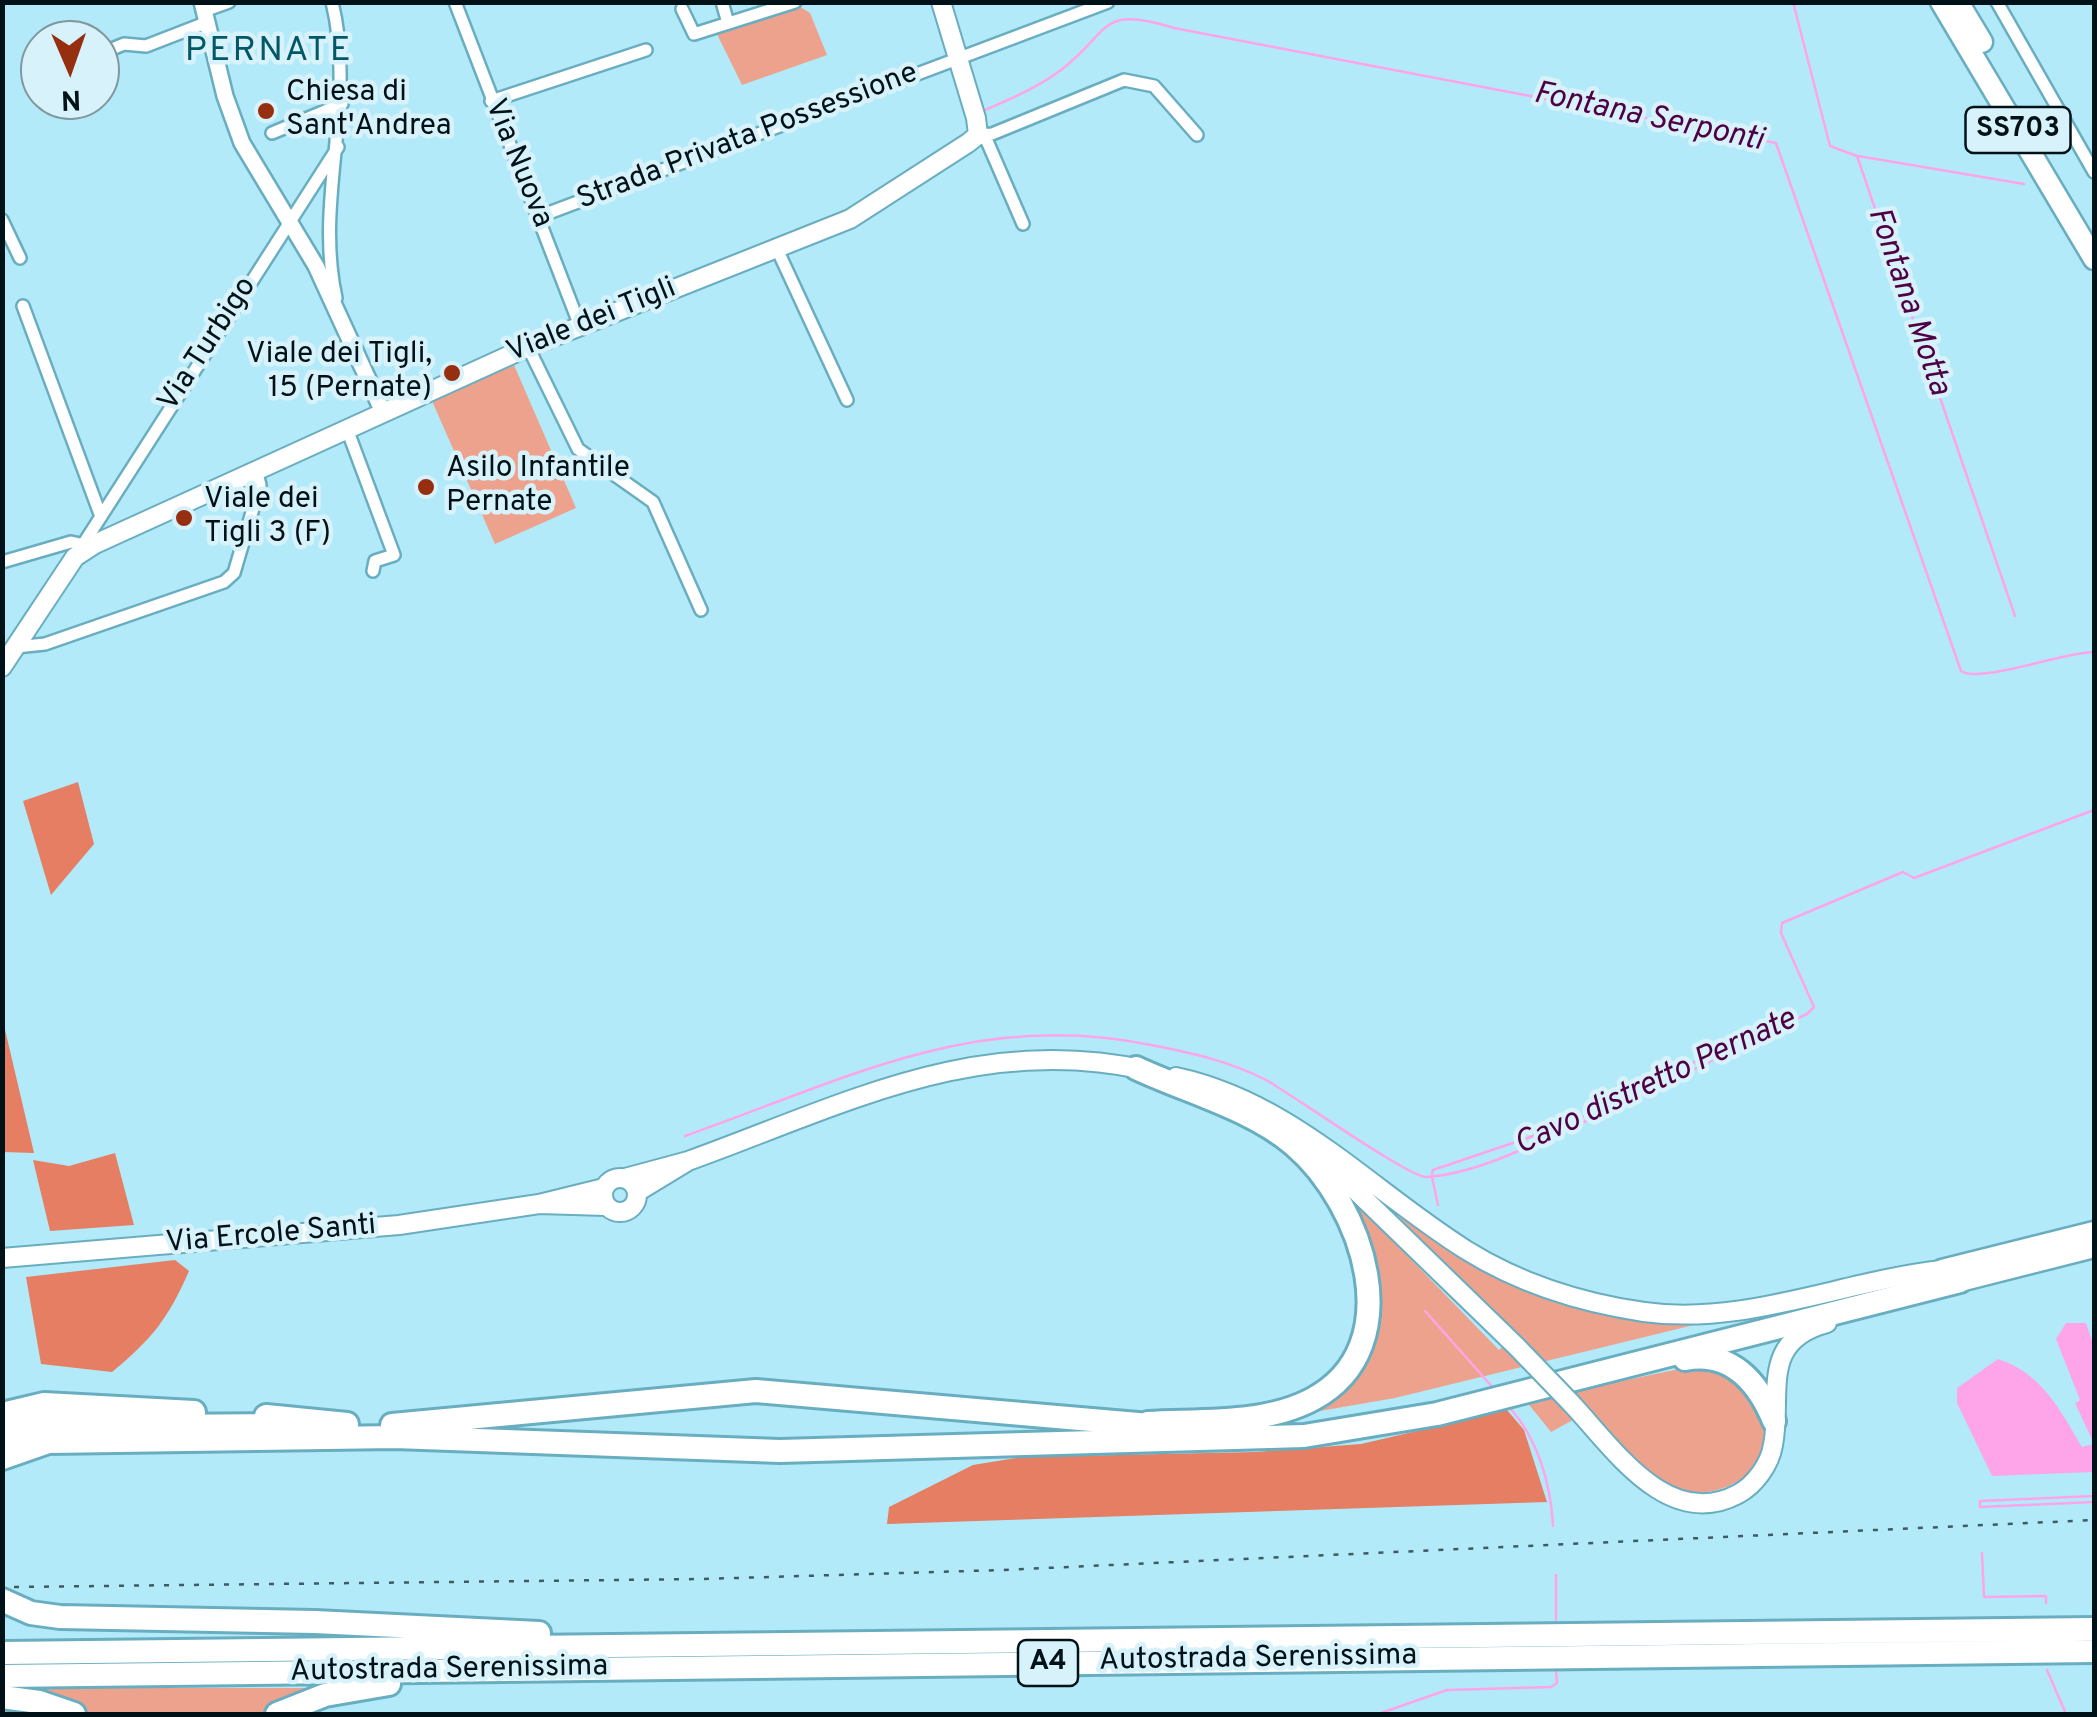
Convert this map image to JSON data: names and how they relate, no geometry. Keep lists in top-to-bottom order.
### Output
{
  "streets": {
    "highway": ["SS703", "Autostrada Serenissima", "A4"],
    "main road": ["Viale dei Tigli", "Via Turbigo", "Via Ercole Santi"],
    "street": ["Strada Privata Possessione", "Via Nuova"]
  },
  "crossings": [
    ["Strada Privata Possessione", "Via Nuova"],
    ["Via Nuova", "Viale dei Tigli"],
    ["Viale dei Tigli", "Via Turbigo"]
  ],
  "districts": ["PERNATE"],
  "water": ["Fontana Serponti", "Fontana Motta", "Cavo distretto Pernate"],
  "places": [
    "Chiesa di Sant'Andrea",
    "Viale dei Tigli, 15 (Pernate)",
    "Asilo Infantile Pernate",
    "Viale dei Tigli 3 (F)"
  ],
  "north": "bottom"
}
